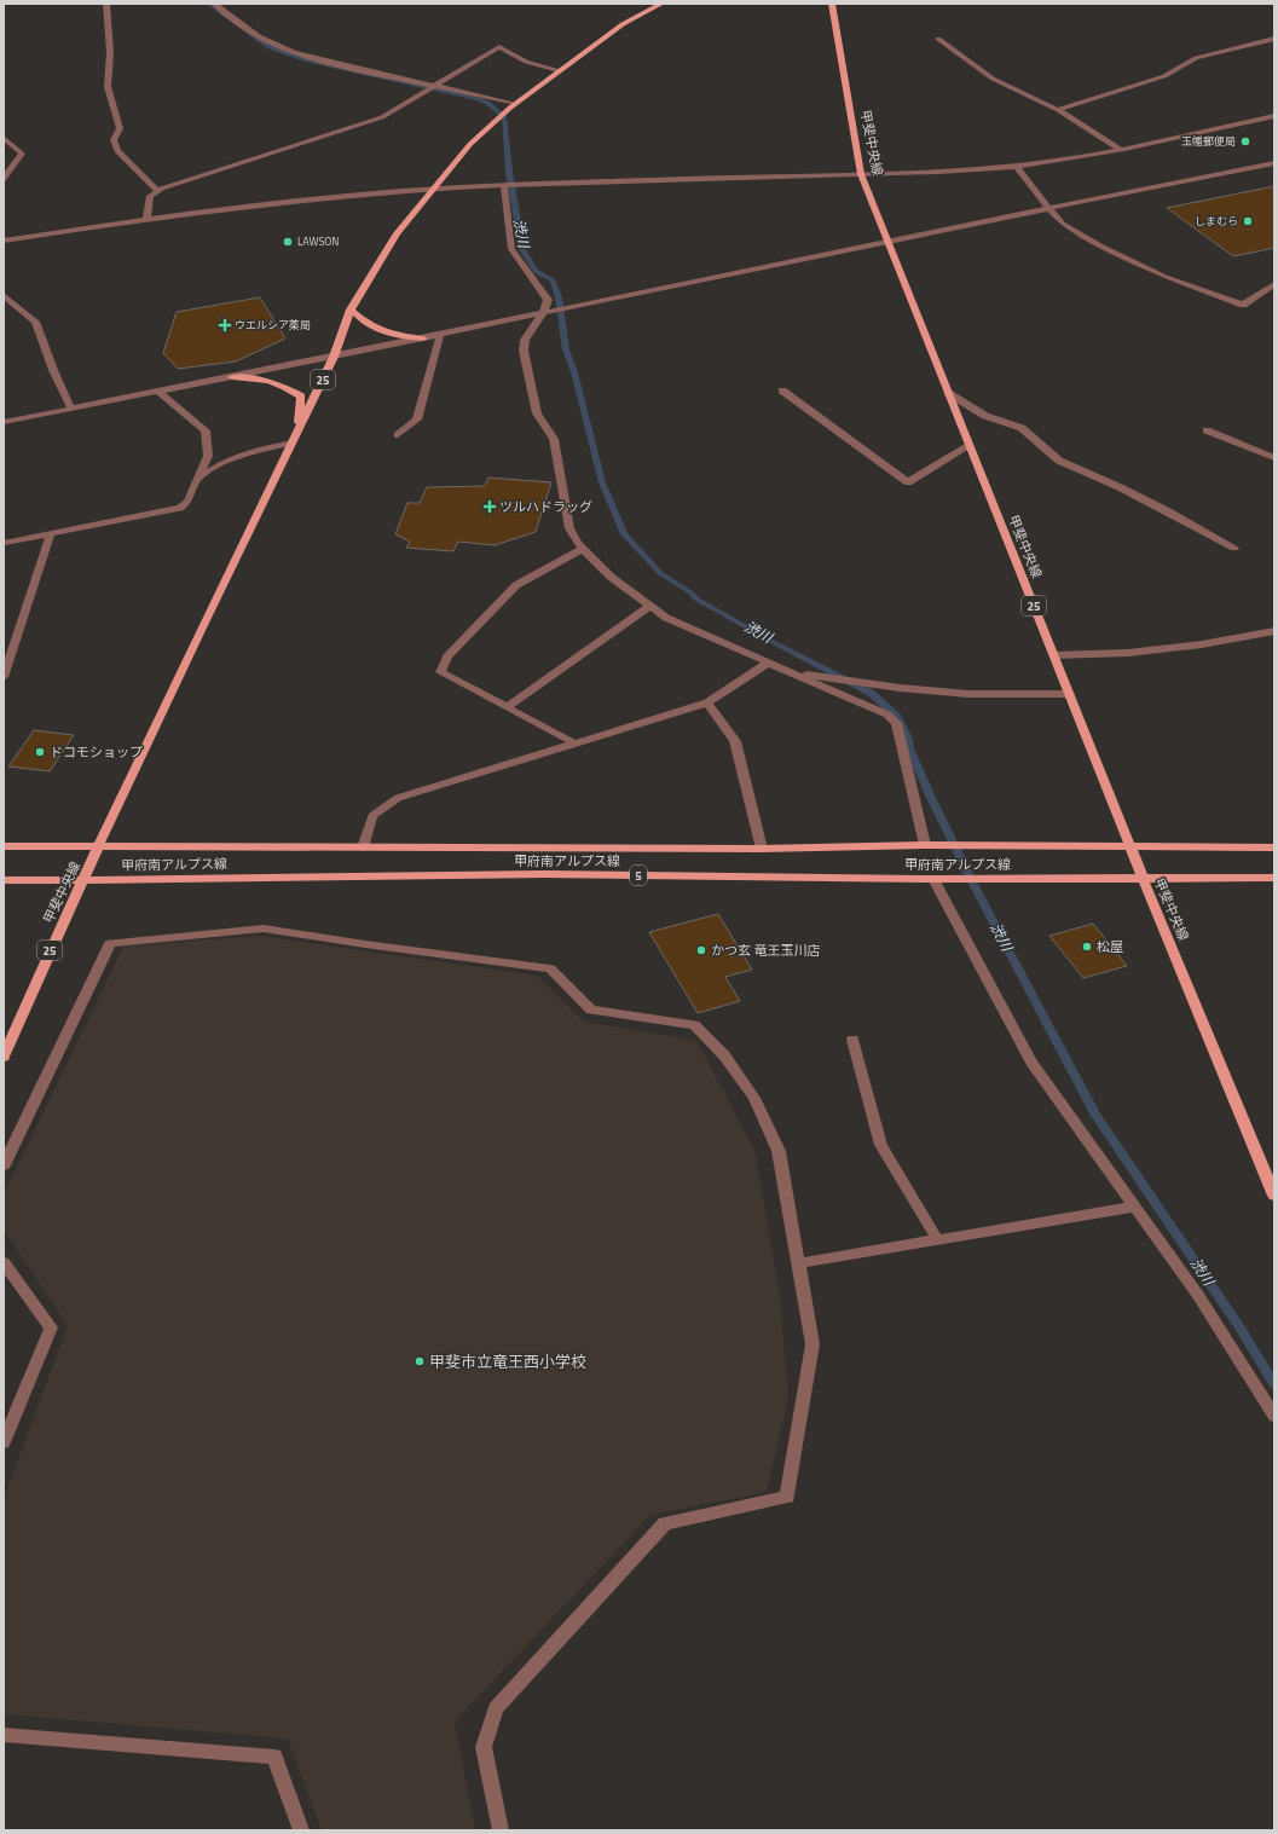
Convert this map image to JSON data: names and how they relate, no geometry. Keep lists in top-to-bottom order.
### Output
{
  "streets": {
    "main road": [
      "甲斐中央線",
      "25",
      "甲府南アルプス線",
      "5"
    ]
  },
  "crossings": [
    ["甲斐中央線", "25"],
    ["甲斐中央線", "甲府南アルプス線"],
    ["25", "甲府南アルプス線"]
  ],
  "water": ["渋川"],
  "places": {
    "other": [
      "玉幡郵便局",
      "しまむら",
      "LAWSON",
      "ドコモショップ",
      "松屋",
      "かつ玄 竜王玉川店",
      "甲斐市立竜王西小学校"
    ],
    "health": ["ウエルシア薬局", "ツルハドラッグ"]
  }
}
